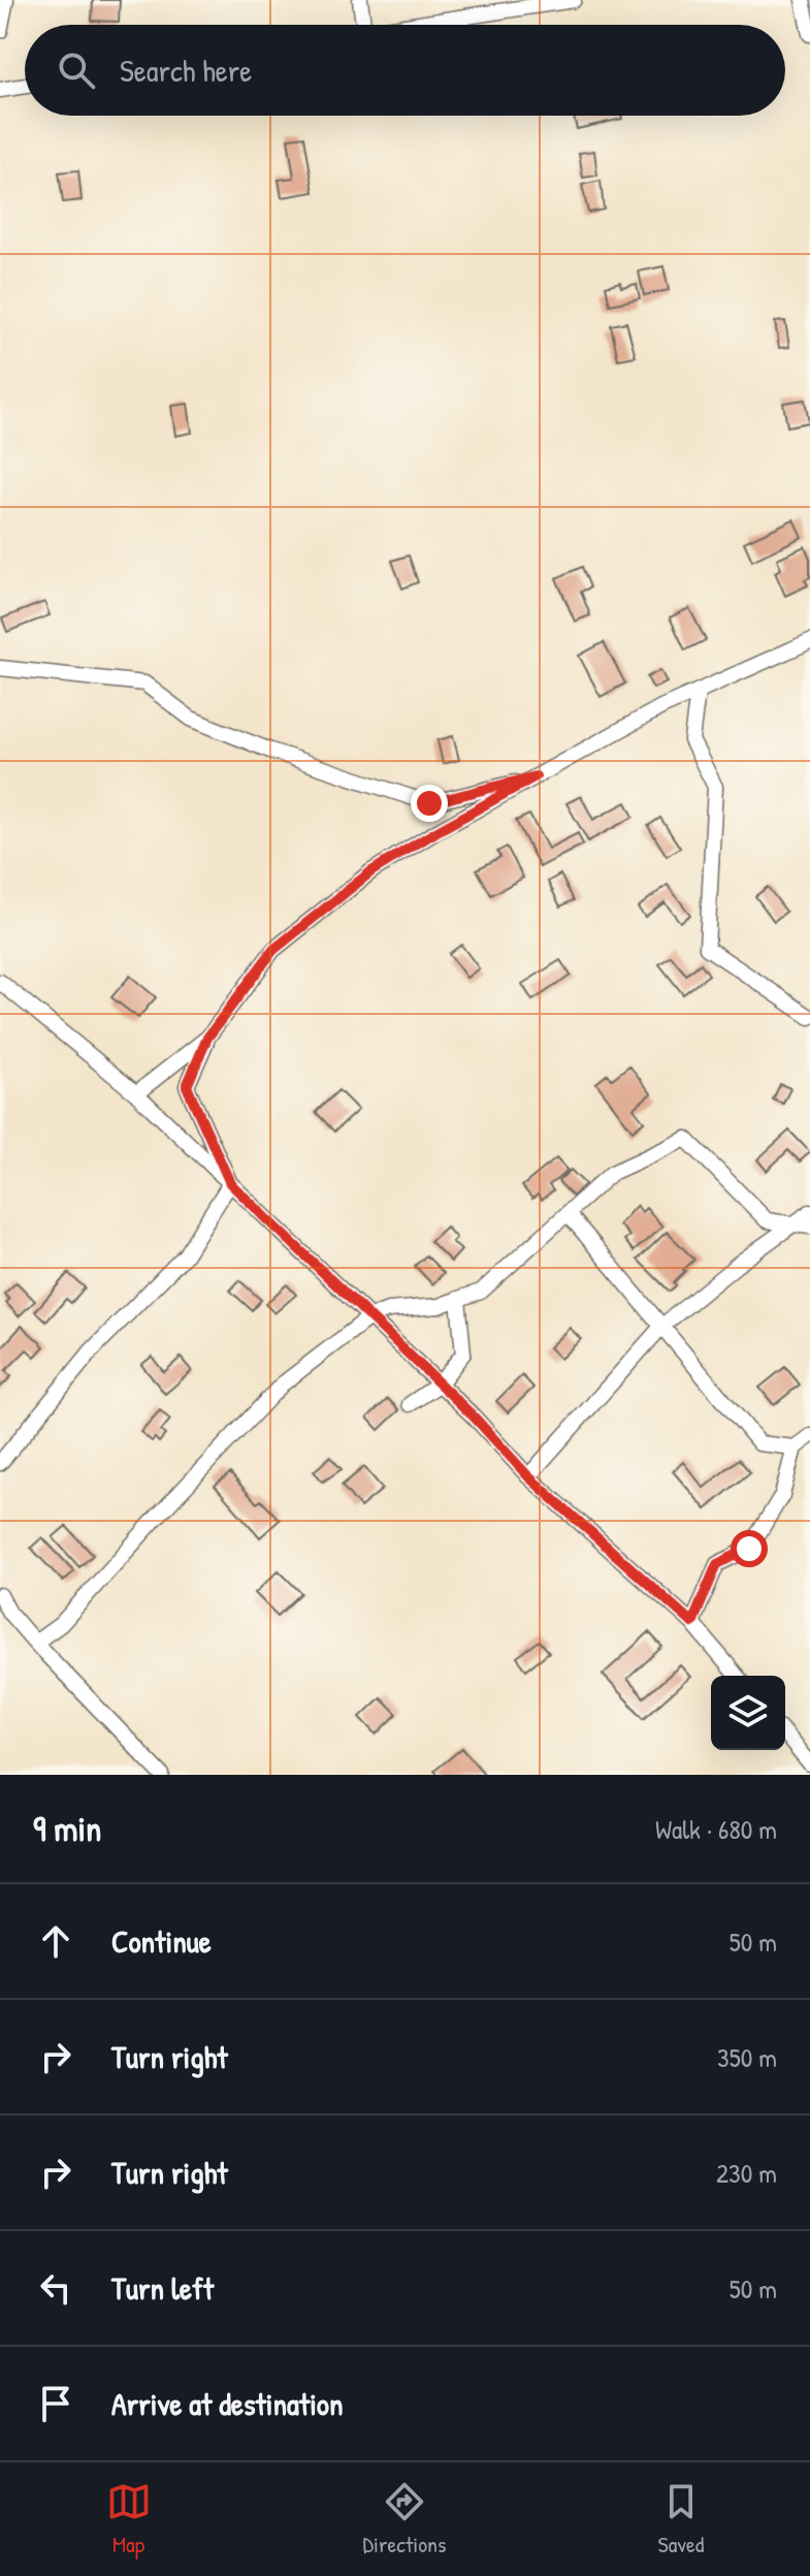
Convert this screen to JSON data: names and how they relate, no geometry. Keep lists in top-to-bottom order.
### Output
{
  "page": {
    "search": "Search here",
    "heading": ["9 min", "Walk · 680 m"],
    "list": [
      ["Continue", "50 m"],
      ["Turn right", "350 m"],
      ["Turn right", "230 m"],
      ["Turn left", "50 m"],
      "Arrive at destination"
    ],
    "nav": ["Map", "Directions", "Saved"]
  }
}
